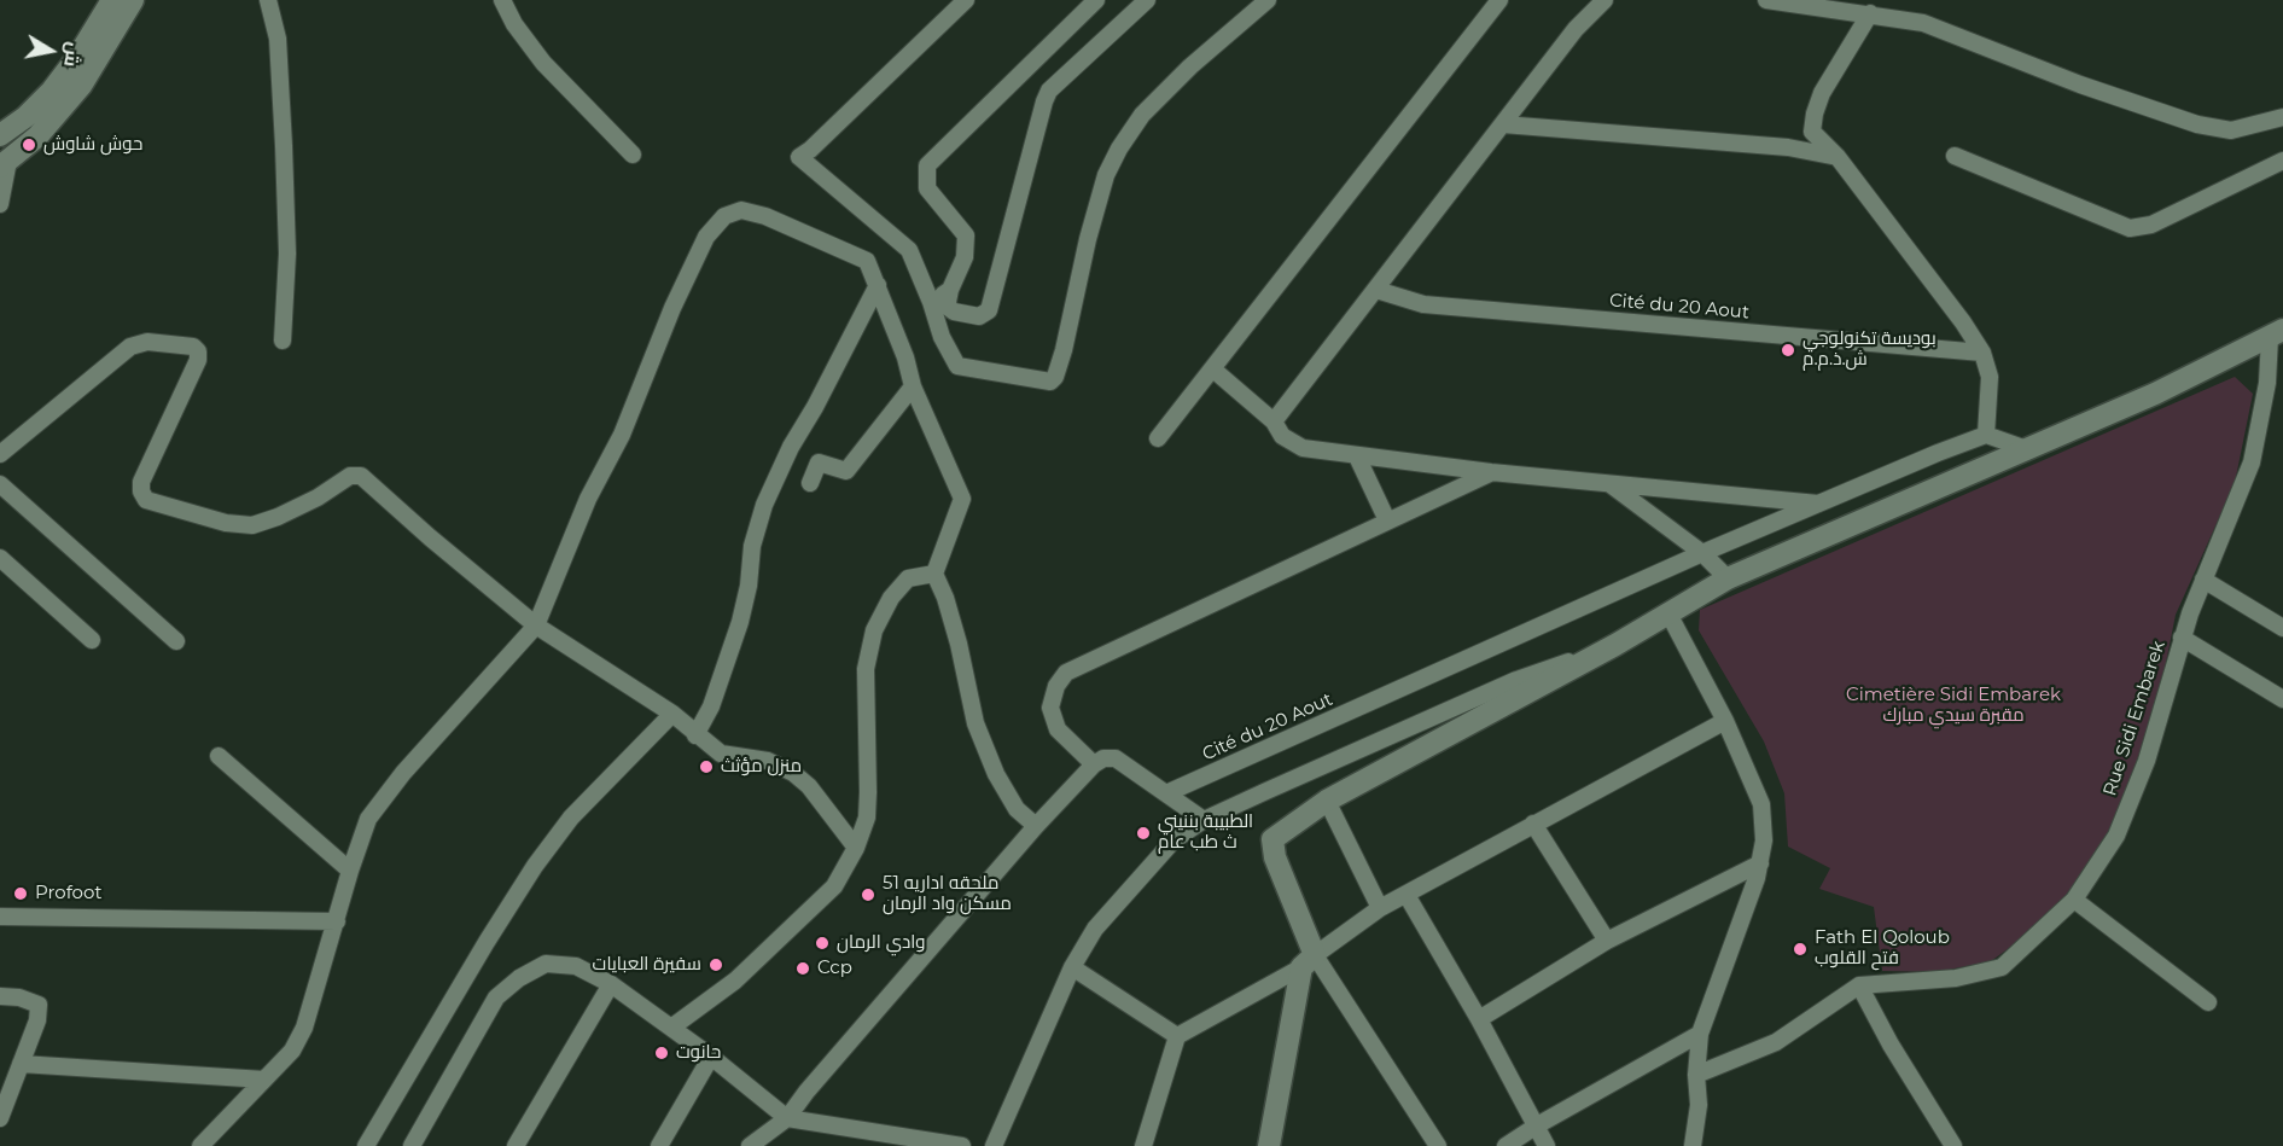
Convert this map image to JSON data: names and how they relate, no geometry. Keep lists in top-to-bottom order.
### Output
{
  "streets": {
    "street": ["Cité du 20 Aout", "Rue Sidi Embarek"]
  },
  "parks": ["Cimetière Sidi Embarek مقبرة سيدي مبارك"],
  "places": [
    "حوش شاوش",
    "بوديسة تكنولوجي ش.ذ.م.م",
    "منزل مؤثث",
    "الطبيبة بننيني ث طب عام",
    "Profoot",
    "ملحقه اداريه 51 مسكن واد الرمان",
    "وادي الرمان",
    "Fath El Qoloub فتح القلوب",
    "سفيرة العبايات",
    "Ccp",
    "حانوت"
  ],
  "north": "right"
}
